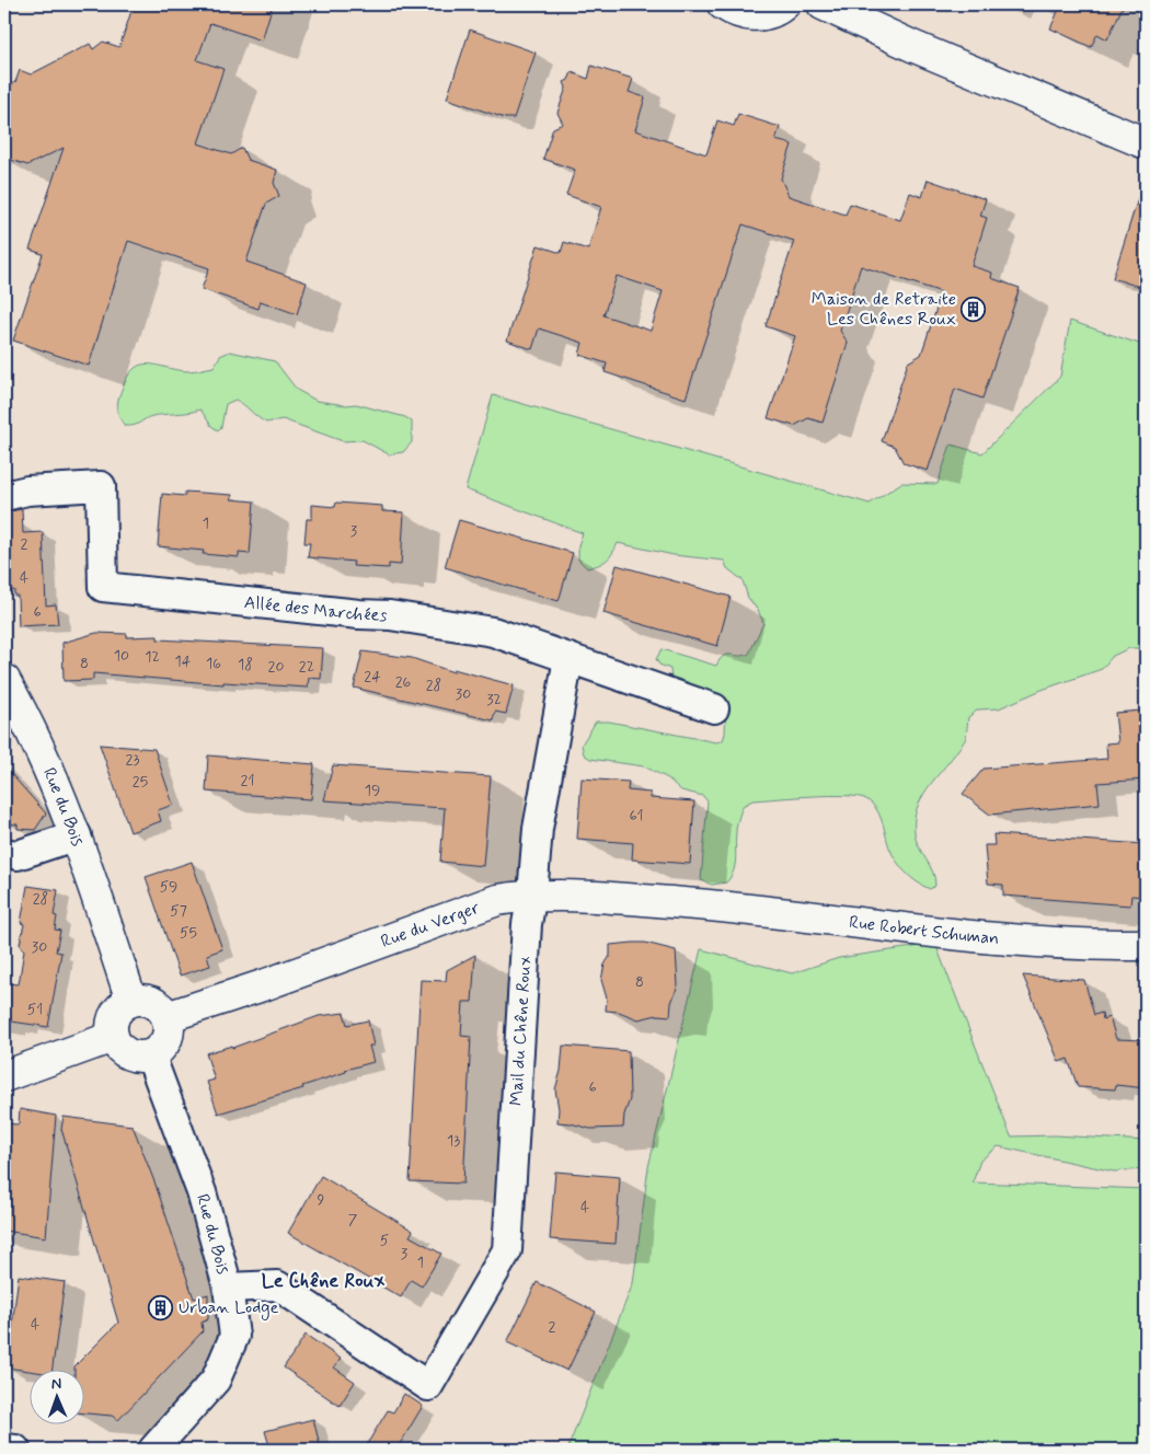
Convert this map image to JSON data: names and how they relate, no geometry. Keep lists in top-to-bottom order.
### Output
{
  "streets": {
    "street": [
      "Allée des Marchées",
      "Rue du Bois",
      "Rue du Verger",
      "Rue Robert Schuman",
      "Mail du Chêne Roux"
    ]
  },
  "crossings": [
    ["Allée des Marchées", "Mail du Chêne Roux"],
    ["Rue du Bois", "Rue du Verger"],
    ["Rue du Bois", "Mail du Chêne Roux"],
    ["Rue du Verger", "Rue Robert Schuman"],
    ["Rue du Verger", "Mail du Chêne Roux"]
  ],
  "districts": ["Le Chêne Roux"],
  "places": {
    "building": ["Maison de Retraite Les Chênes Roux", "Urban Lodge"]
  },
  "house_numbers": [
    "1",
    "3",
    "2",
    "4",
    "6",
    "10",
    "12",
    "14",
    "8",
    "16",
    "18",
    "20",
    "22",
    "24",
    "26",
    "28",
    "30",
    "32",
    "23",
    "21",
    "25",
    "19",
    "61",
    "59",
    "28",
    "57",
    "55",
    "30",
    "8",
    "51",
    "6",
    "13",
    "9",
    "4",
    "7",
    "5",
    "3",
    "1",
    "4",
    "2"
  ],
  "north": "top"
}
